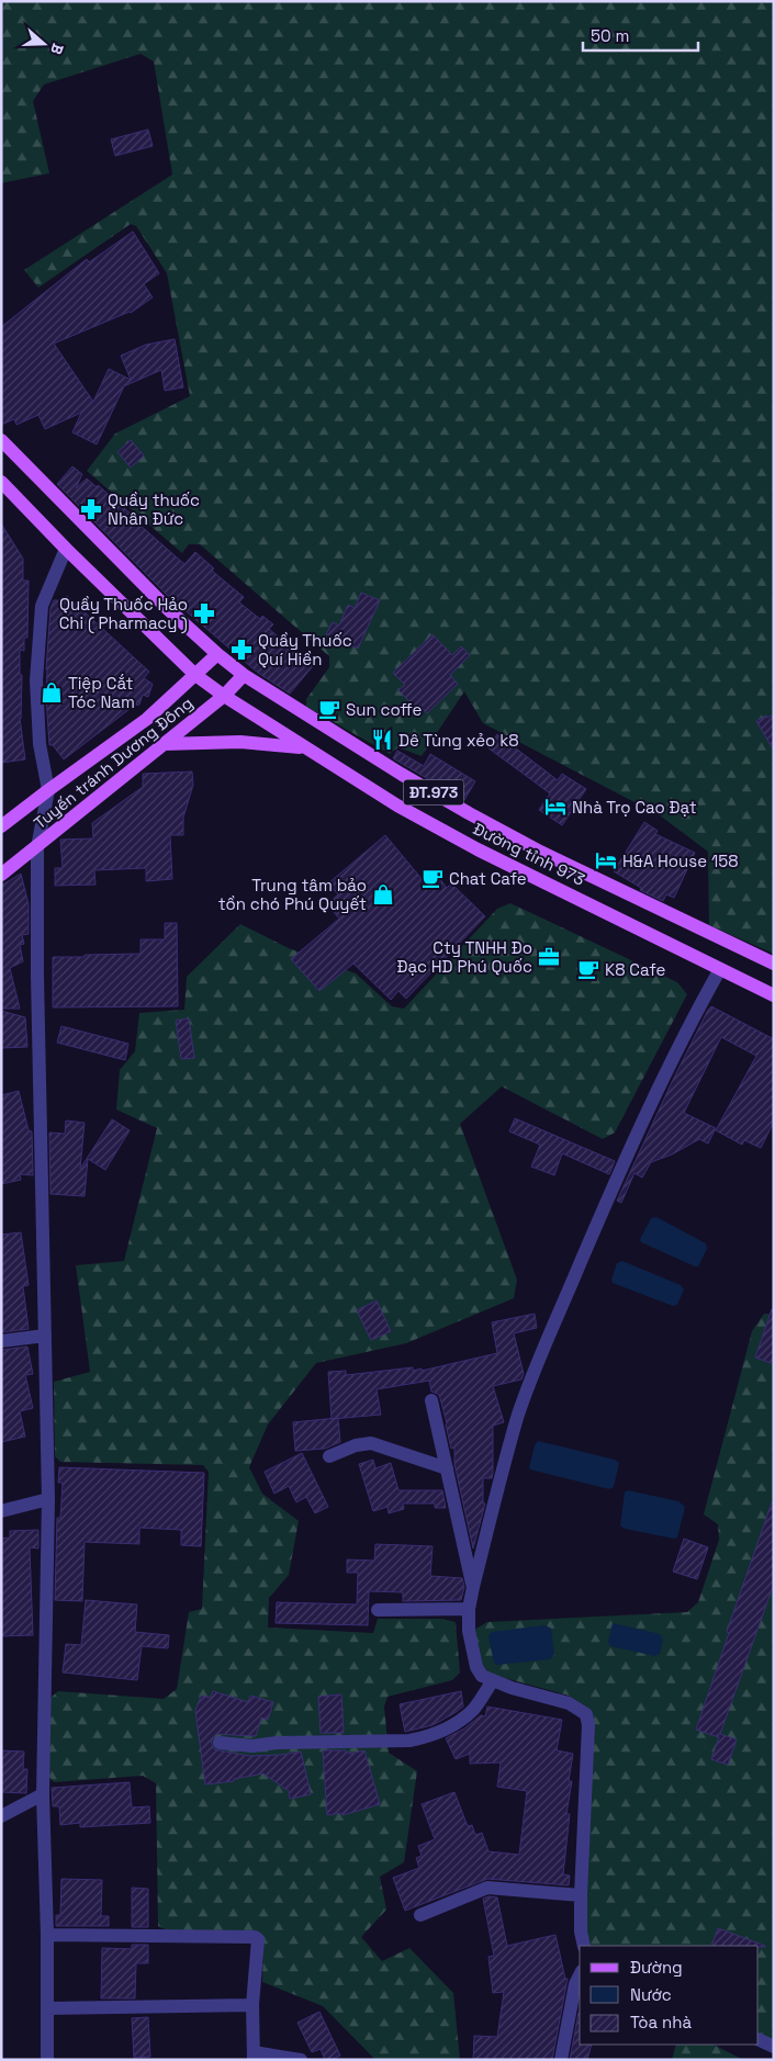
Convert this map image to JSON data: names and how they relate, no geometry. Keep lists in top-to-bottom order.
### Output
{
  "streets": {
    "main road": ["Tuyến tránh Dương Đông", "ĐT.973", "Đường tỉnh 973"]
  },
  "crossings": [
    ["Tuyến tránh Dương Đông", "ĐT.973"],
    ["Tuyến tránh Dương Đông", "Đường tỉnh 973"],
    ["ĐT.973", "Đường tỉnh 973"]
  ],
  "places": {
    "pharmacy": ["Quầy thuốc Nhân Đức", "Quầy Thuốc Hảo Chi ( Pharmacy )", "Quầy Thuốc Quí Hiền"],
    "shop": ["Tiệp Cắt Tóc Nam", "Trung tâm bảo tồn chó Phú Quyết"],
    "cafe": ["Sun coffe", "Chat Cafe", "K8 Cafe"],
    "restaurant": ["Dê Tùng xẻo k8"],
    "hotel": ["Nhà Trọ Cao Đạt", "H&A House 158"],
    "office": ["Cty TNHH Đo Đạc HD Phú Quốc"]
  },
  "legend": ["Đường", "Nước", "Tòa nhà"],
  "scale_bar": "50 m",
  "north": "right"
}
